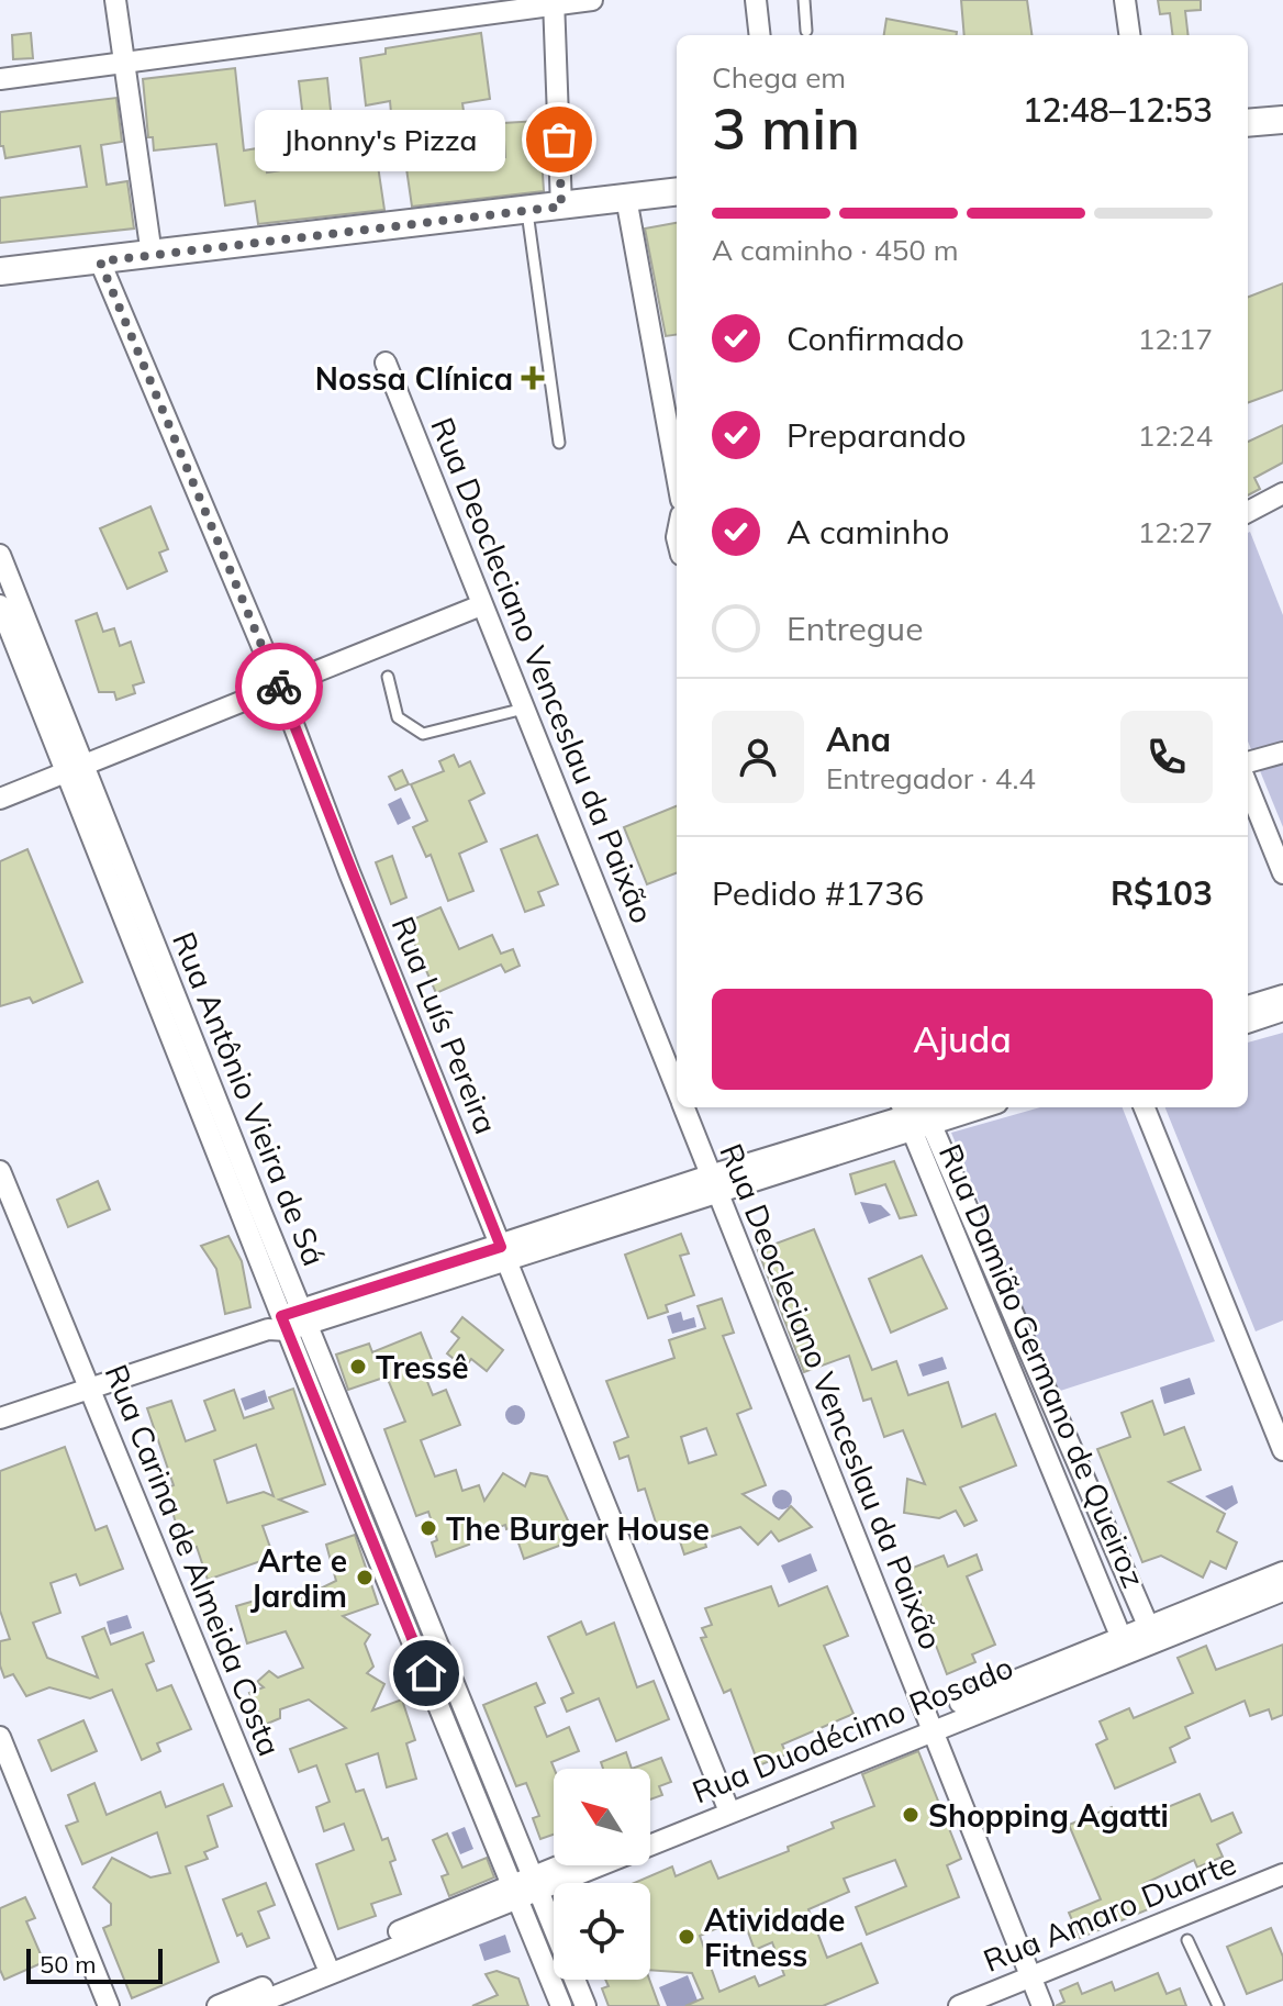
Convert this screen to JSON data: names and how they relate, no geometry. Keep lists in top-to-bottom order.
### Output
{
  "streets": {
    "street": [
      "Rua Deocleciano Venceslau da Paixão",
      "Rua Luís Pereira",
      "Rua Antônio Vieira de Sá",
      "Rua Damião Germano de Queiroz",
      "Rua Carina de Almeida Costa",
      "Rua Duodécimo Rosado",
      "Rua Amaro Duarte"
    ]
  },
  "crossings": [
    ["Rua Deocleciano Venceslau da Paixão", "Rua Duodécimo Rosado"],
    ["Rua Deocleciano Venceslau da Paixão", "Rua Amaro Duarte"],
    ["Rua Luís Pereira", "Rua Duodécimo Rosado"],
    ["Rua Antônio Vieira de Sá", "Rua Duodécimo Rosado"],
    ["Rua Damião Germano de Queiroz", "Rua Duodécimo Rosado"],
    ["Rua Carina de Almeida Costa", "Rua Duodécimo Rosado"]
  ],
  "places": {
    "other": [
      "Jhonny's Pizza",
      "Tressê",
      "The Burger House",
      "Arte e Jardim",
      "Shopping Agatti",
      "Atividade Fitness"
    ],
    "health": ["Nossa Clínica"]
  },
  "scale_bar": "50 m",
  "north": "top left",
  "page": {
    "heading": ["3 min", "Chega em", "12:48–12:53"],
    "panel": [
      "Ana",
      "Entregador · 4.4",
      "Pedido #1736",
      "R$103"
    ],
    "bubble": "Jhonny's Pizza",
    "bar": "A caminho · 450 m",
    "list": [
      ["Confirmado", "12:17"],
      ["Preparando", "12:24"],
      ["A caminho", "12:27"],
      "Entregue"
    ],
    "buttons": "Ajuda",
    "scale": "50 m"
  }
}
